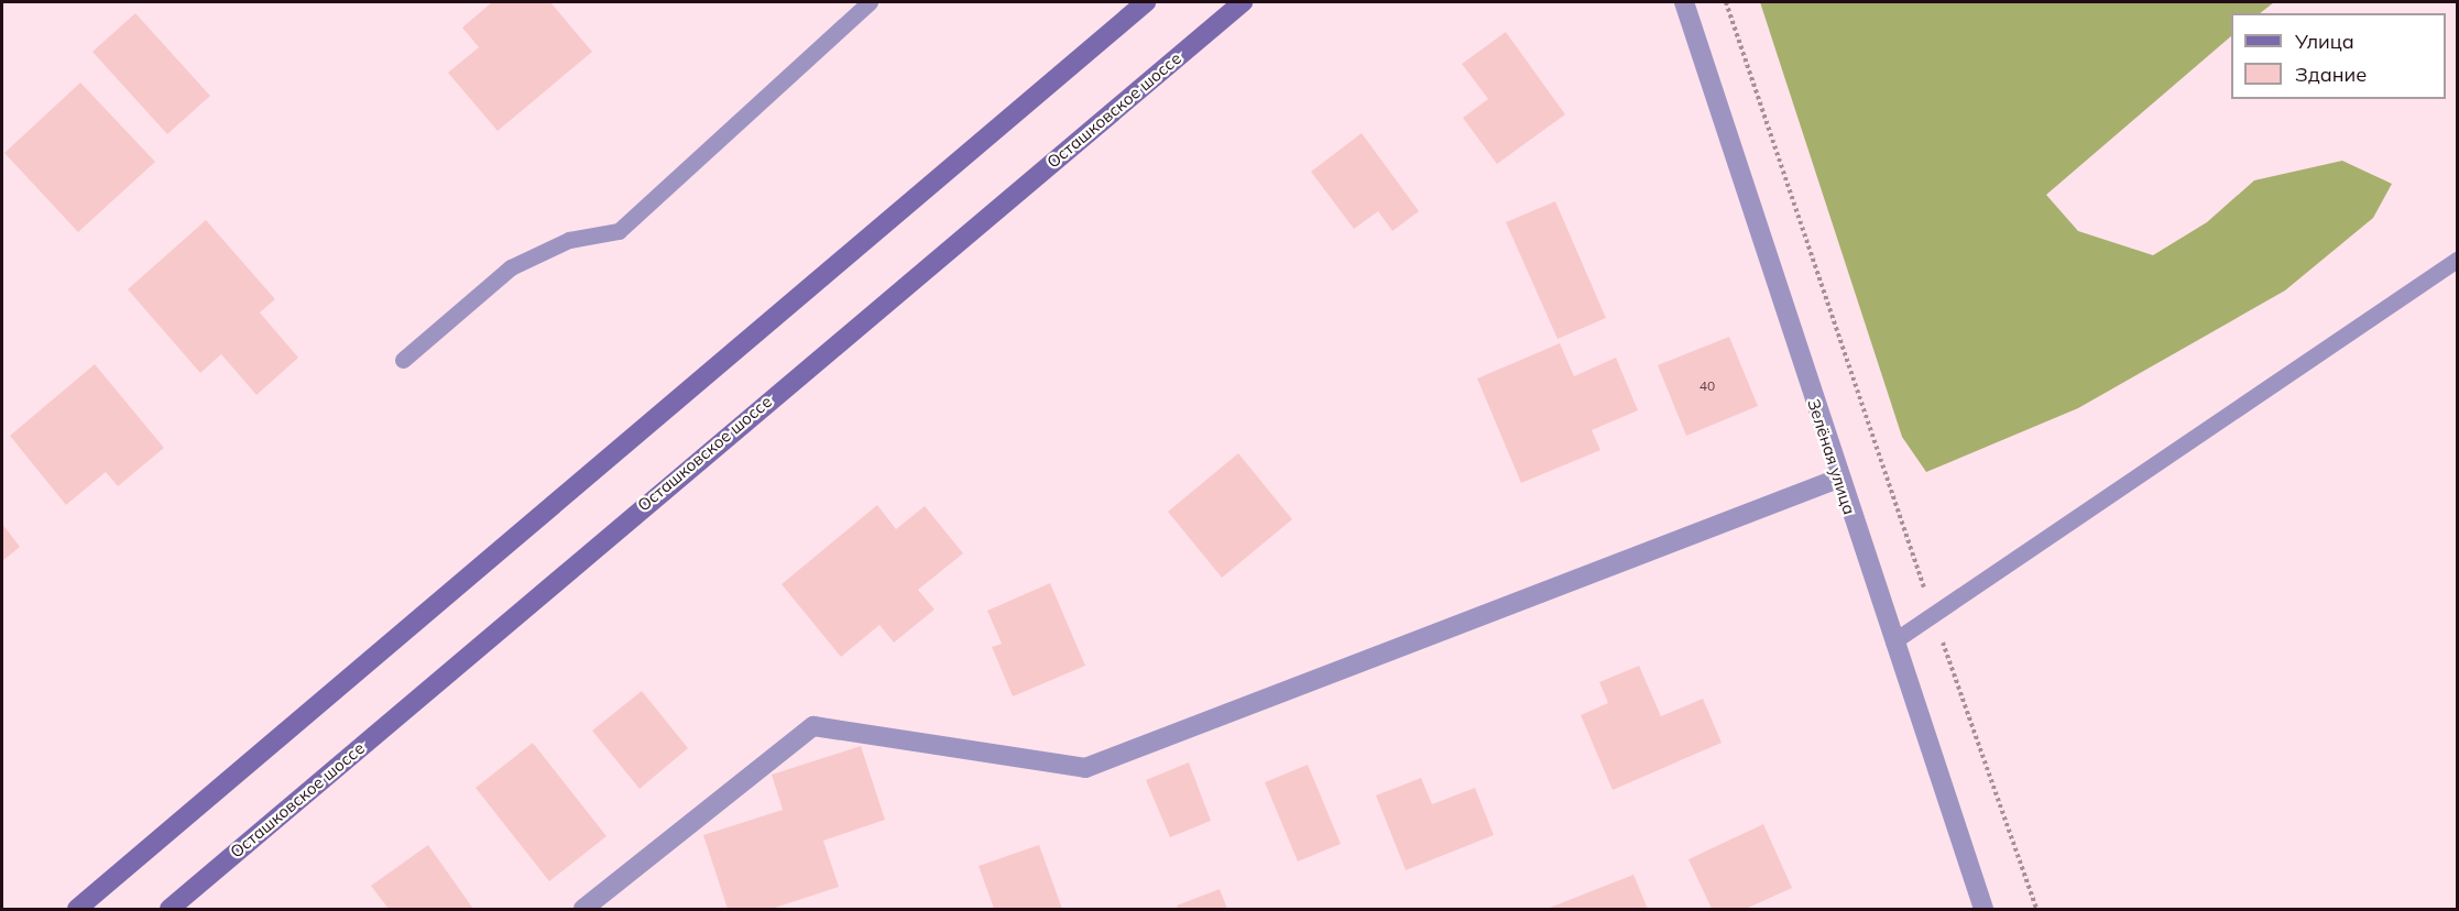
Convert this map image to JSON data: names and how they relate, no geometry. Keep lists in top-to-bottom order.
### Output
{
  "streets": {
    "main road": ["Осташковское шоссе"],
    "street": ["Зелёная улица"]
  },
  "house_numbers": ["40"],
  "legend": ["Улица", "Здание"]
}
